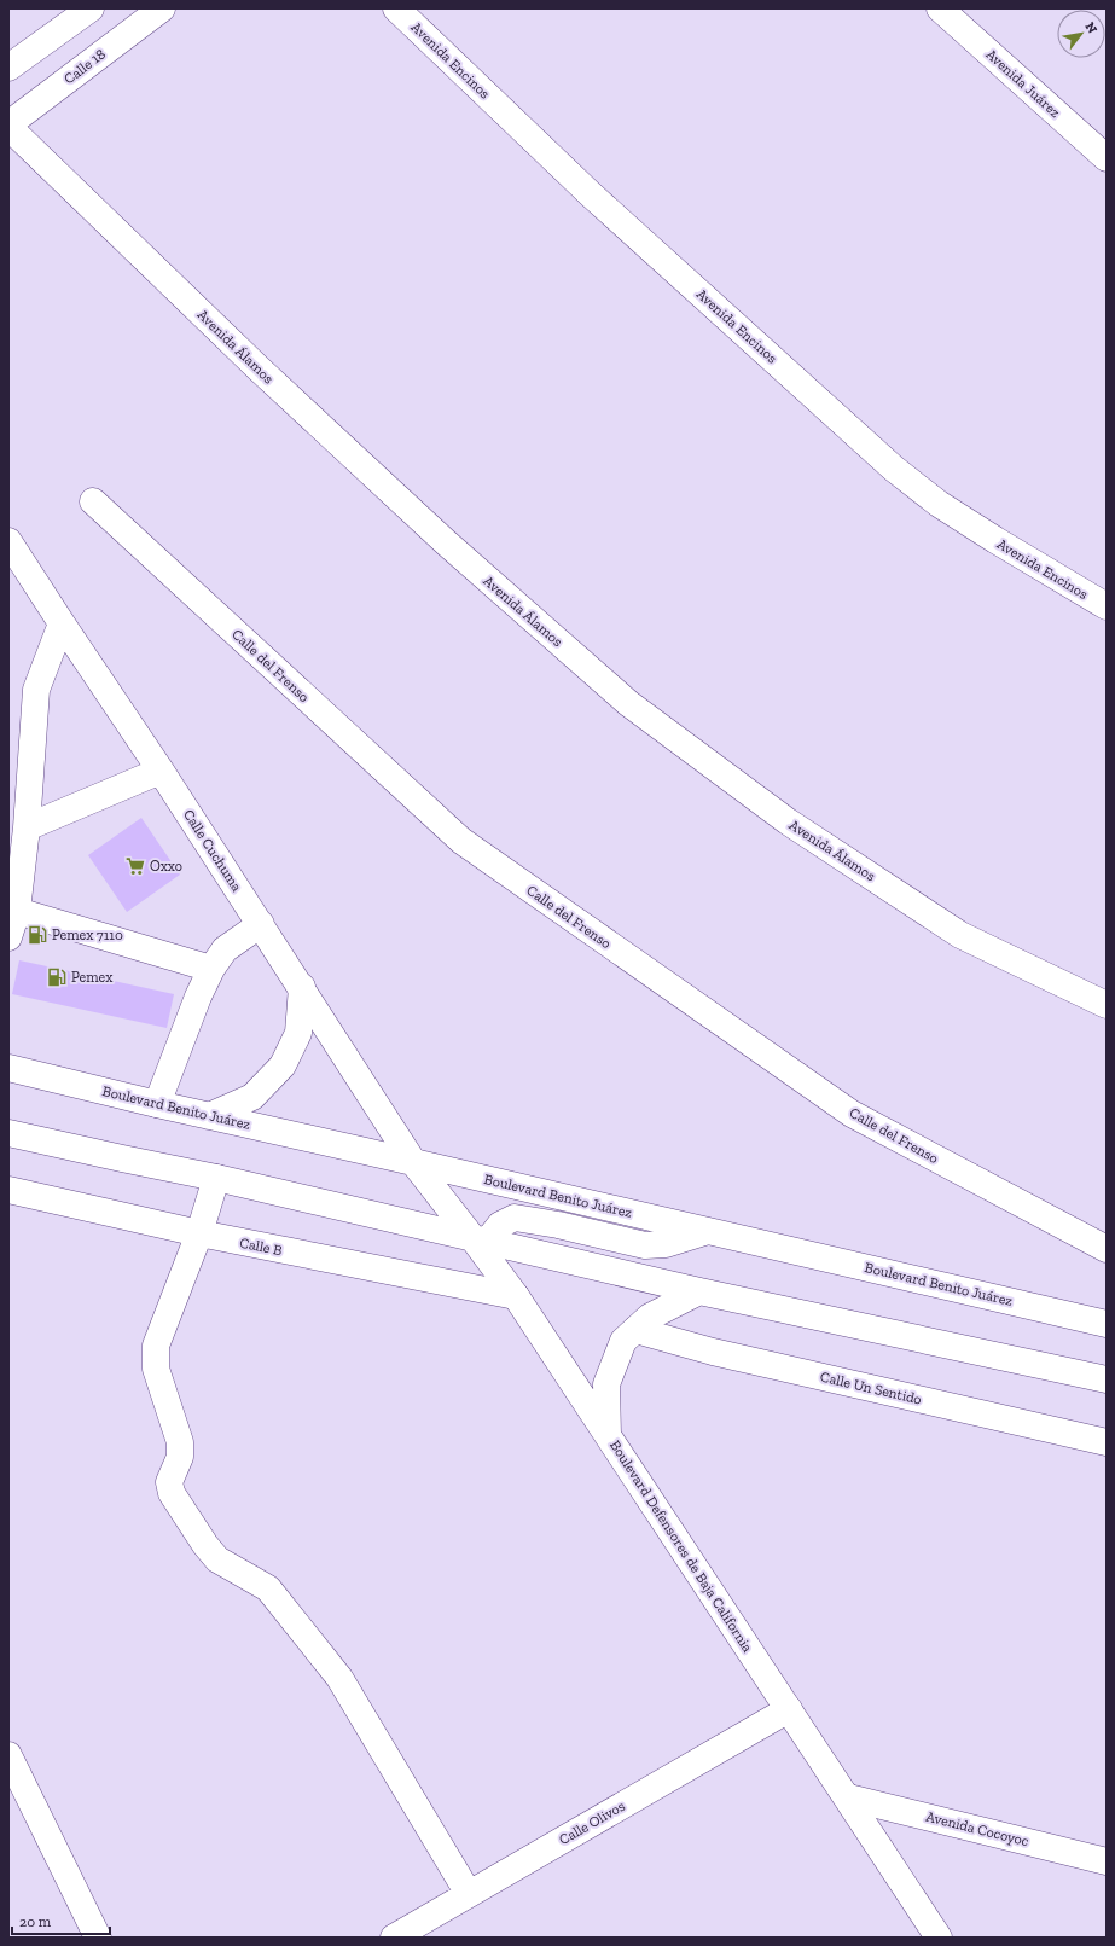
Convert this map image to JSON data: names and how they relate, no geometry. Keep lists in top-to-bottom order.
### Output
{
  "streets": {
    "street": [
      "Avenida Encinos",
      "Calle 18",
      "Avenida Juárez",
      "Avenida Álamos",
      "Calle del Frenso",
      "Calle Cuchuma",
      "Boulevard Benito Juárez",
      "Calle B",
      "Calle Un Sentido",
      "Boulevard Defensores de Baja California",
      "Calle Olivos",
      "Avenida Cocoyoc"
    ]
  },
  "crossings": [
    ["Calle 18", "Avenida Álamos"],
    ["Calle Cuchuma", "Boulevard Benito Juárez"],
    ["Calle Cuchuma", "Boulevard Defensores de Baja California"],
    ["Boulevard Benito Juárez", "Boulevard Defensores de Baja California"],
    ["Calle B", "Boulevard Defensores de Baja California"],
    ["Boulevard Defensores de Baja California", "Calle Olivos"],
    ["Boulevard Defensores de Baja California", "Avenida Cocoyoc"]
  ],
  "places": {
    "supermarket": ["Oxxo"],
    "fuel station": ["Pemex 7110", "Pemex"]
  },
  "scale_bar": "20 m",
  "north": "top right"
}
